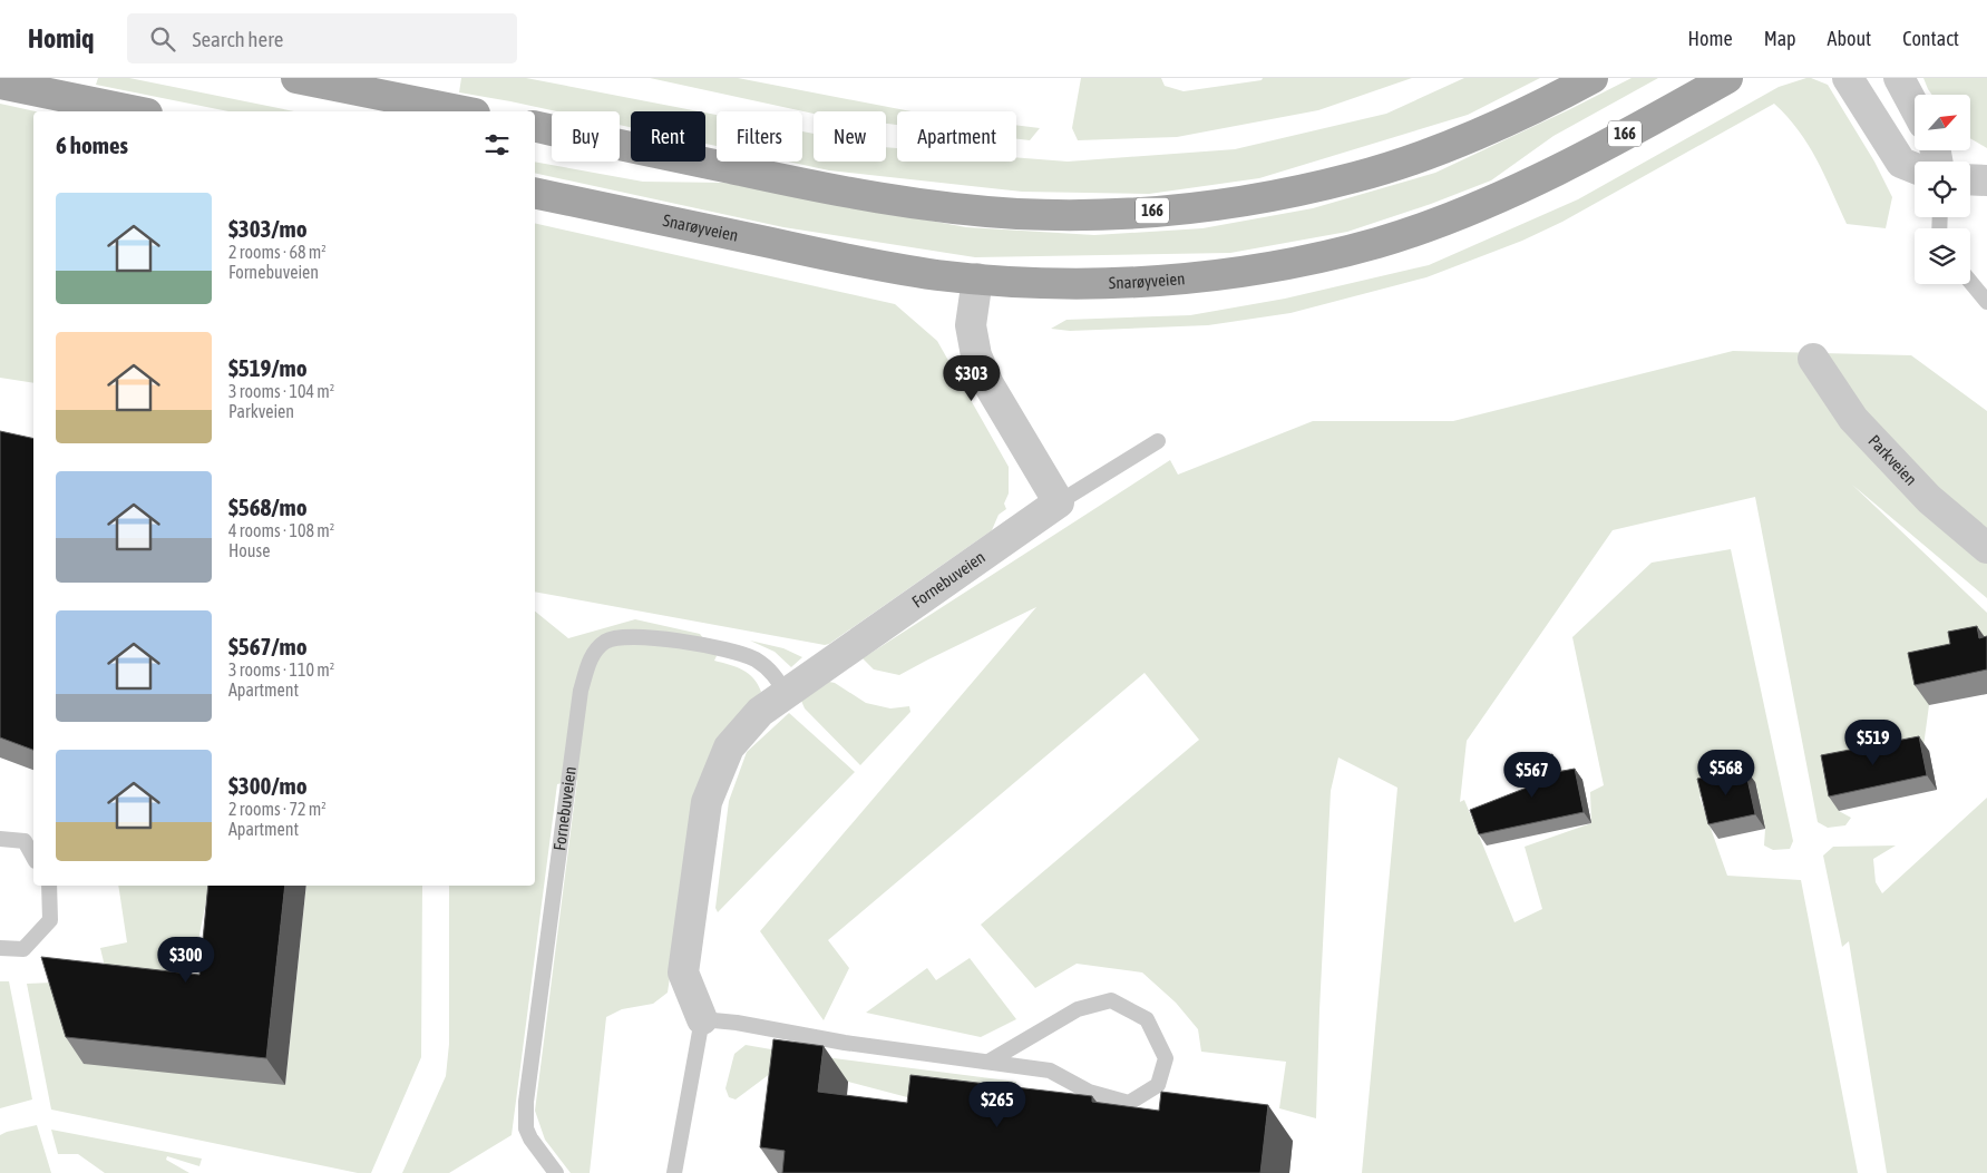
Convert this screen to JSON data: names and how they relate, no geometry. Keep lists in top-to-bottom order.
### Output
{
  "streets": {
    "main road": ["166", "Snarøyveien"],
    "street": ["Parkveien", "Fornebuveien"]
  },
  "north": "top right",
  "page": {
    "header": "Homiq",
    "search": "Search here",
    "nav": [
      "Home",
      "Map",
      "About",
      "Contact"
    ],
    "chip": [
      "Buy",
      "Rent",
      "Filters",
      "New",
      "Apartment"
    ],
    "heading": "6 homes",
    "list": [
      {
        "name": "$303/mo",
        "note": "2 rooms · 68 m² · Fornebuveien"
      },
      {
        "name": "$519/mo",
        "note": "3 rooms · 104 m² · Parkveien"
      },
      {
        "name": "$568/mo",
        "note": "4 rooms · 108 m² · House"
      },
      {
        "name": "$567/mo",
        "note": "3 rooms · 110 m² · Apartment"
      },
      {
        "name": "$300/mo",
        "note": "2 rooms · 72 m² · Apartment"
      }
    ],
    "price": [
      "$303",
      "$519",
      "$568",
      "$567",
      "$300",
      "$265"
    ]
  }
}
